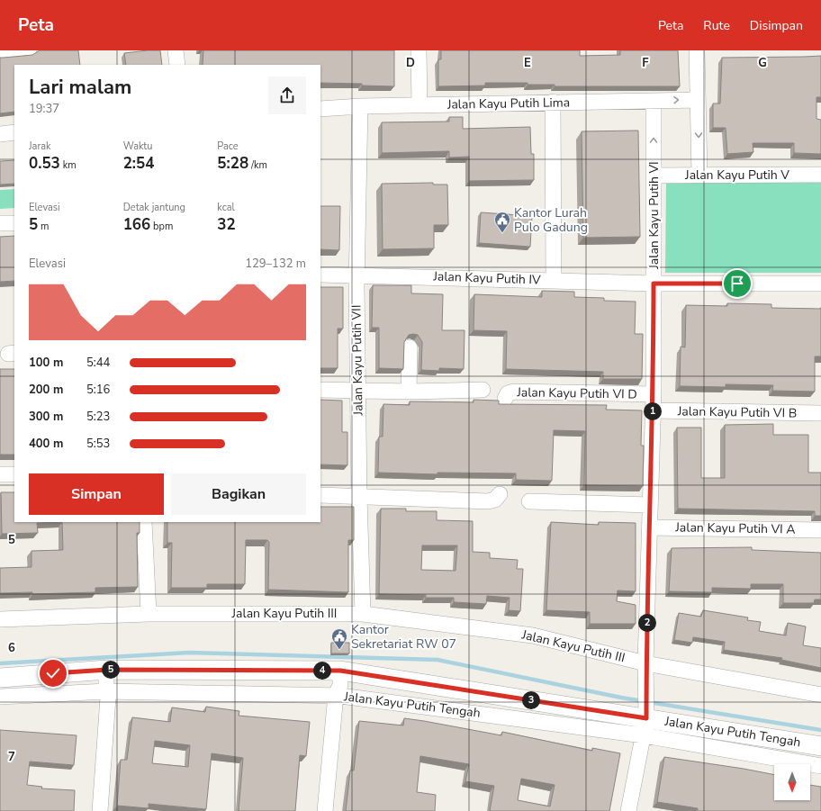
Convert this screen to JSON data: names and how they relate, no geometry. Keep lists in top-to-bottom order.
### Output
{
  "streets": {
    "street": [
      "Jalan Kayu Putih Lima",
      "Jalan Kayu Putih V",
      "Jalan Kayu Putih VI",
      "Jalan Kayu Putih IV",
      "Jalan Kayu Putih VII",
      "Jalan Kayu Putih VI D",
      "Jalan Kayu Putih VI B",
      "Jalan Kayu Putih VI A",
      "Jalan Kayu Putih III",
      "Jalan Kayu Putih Tengah"
    ]
  },
  "crossings": [
    ["Jalan Kayu Putih Lima", "Jalan Kayu Putih VI"],
    ["Jalan Kayu Putih Lima", "Jalan Kayu Putih VII"],
    ["Jalan Kayu Putih V", "Jalan Kayu Putih VI"],
    ["Jalan Kayu Putih VI", "Jalan Kayu Putih IV"],
    ["Jalan Kayu Putih VI", "Jalan Kayu Putih VI D"],
    ["Jalan Kayu Putih VI", "Jalan Kayu Putih VI B"],
    ["Jalan Kayu Putih VI", "Jalan Kayu Putih VI A"],
    ["Jalan Kayu Putih VI", "Jalan Kayu Putih III"],
    ["Jalan Kayu Putih VI", "Jalan Kayu Putih Tengah"],
    ["Jalan Kayu Putih IV", "Jalan Kayu Putih VII"],
    ["Jalan Kayu Putih VII", "Jalan Kayu Putih III"]
  ],
  "places": {
    "public building": ["Kantor Lurah Pulo Gadung", "Kantor Sekretariat RW 07"]
  },
  "north": "bottom",
  "page": {
    "header": "Peta",
    "nav": ["Peta", "Rute", "Disimpan"],
    "heading": ["Lari malam", "19:37"],
    "stats": [
      ["Jarak", "0.53 km"],
      ["Waktu", "2:54"],
      ["Pace", "5:28 /km"],
      ["Elevasi", "5 m"],
      ["Detak jantung", "166 bpm"],
      ["kcal", "32"]
    ],
    "chart": ["Elevasi", "129–132 m"],
    "list": [
      {
        "name": "100 m",
        "note": "5:44"
      },
      {
        "name": "200 m",
        "note": "5:16"
      },
      {
        "name": "300 m",
        "note": "5:23"
      },
      {
        "name": "400 m",
        "note": "5:53"
      }
    ],
    "pins": [
      "1",
      "2",
      "5",
      "4",
      "3"
    ],
    "buttons": ["Simpan", "Bagikan"]
  },
  "grid": {
    "columns": [
      "D",
      "E",
      "F",
      "G"
    ],
    "rows": ["5", "6", "7"]
  }
}
